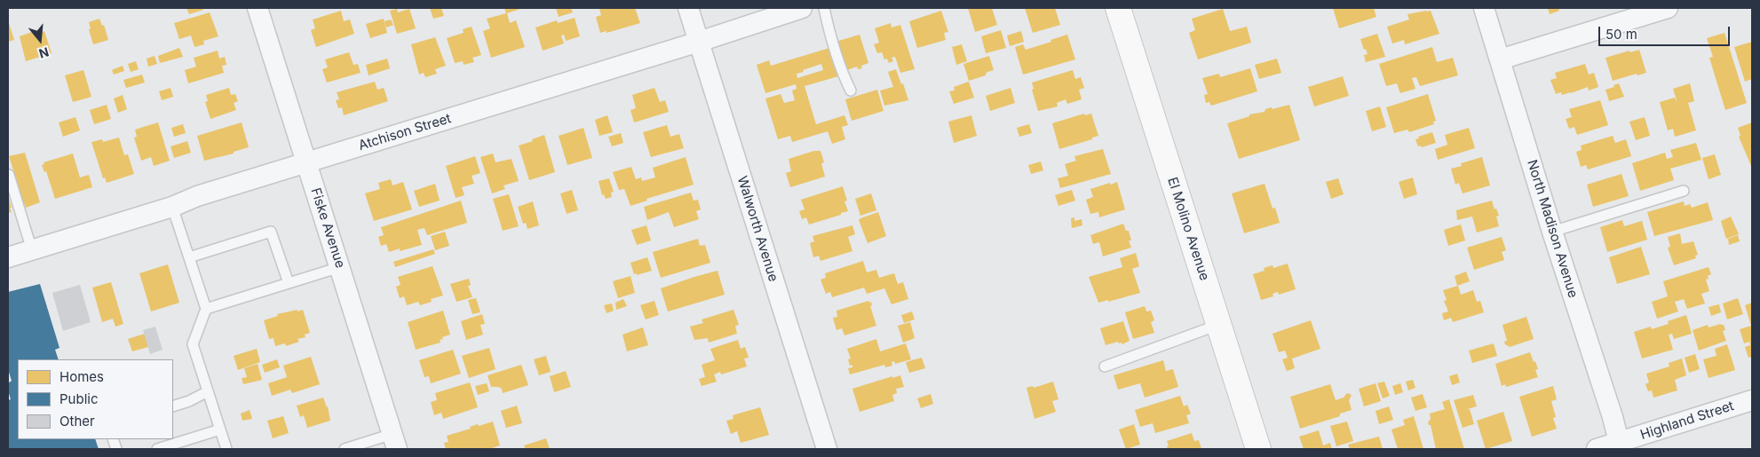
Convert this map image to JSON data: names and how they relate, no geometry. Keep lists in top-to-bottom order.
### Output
{
  "streets": {
    "street": [
      "Atchison Street",
      "Fiske Avenue",
      "Walworth Avenue",
      "El Molino Avenue",
      "North Madison Avenue",
      "Highland Street"
    ]
  },
  "crossings": [
    ["Atchison Street", "Fiske Avenue"],
    ["Atchison Street", "Walworth Avenue"],
    ["North Madison Avenue", "Highland Street"]
  ],
  "legend": ["Homes", "Public", "Other"],
  "scale_bar": "50 m",
  "north": "bottom"
}
